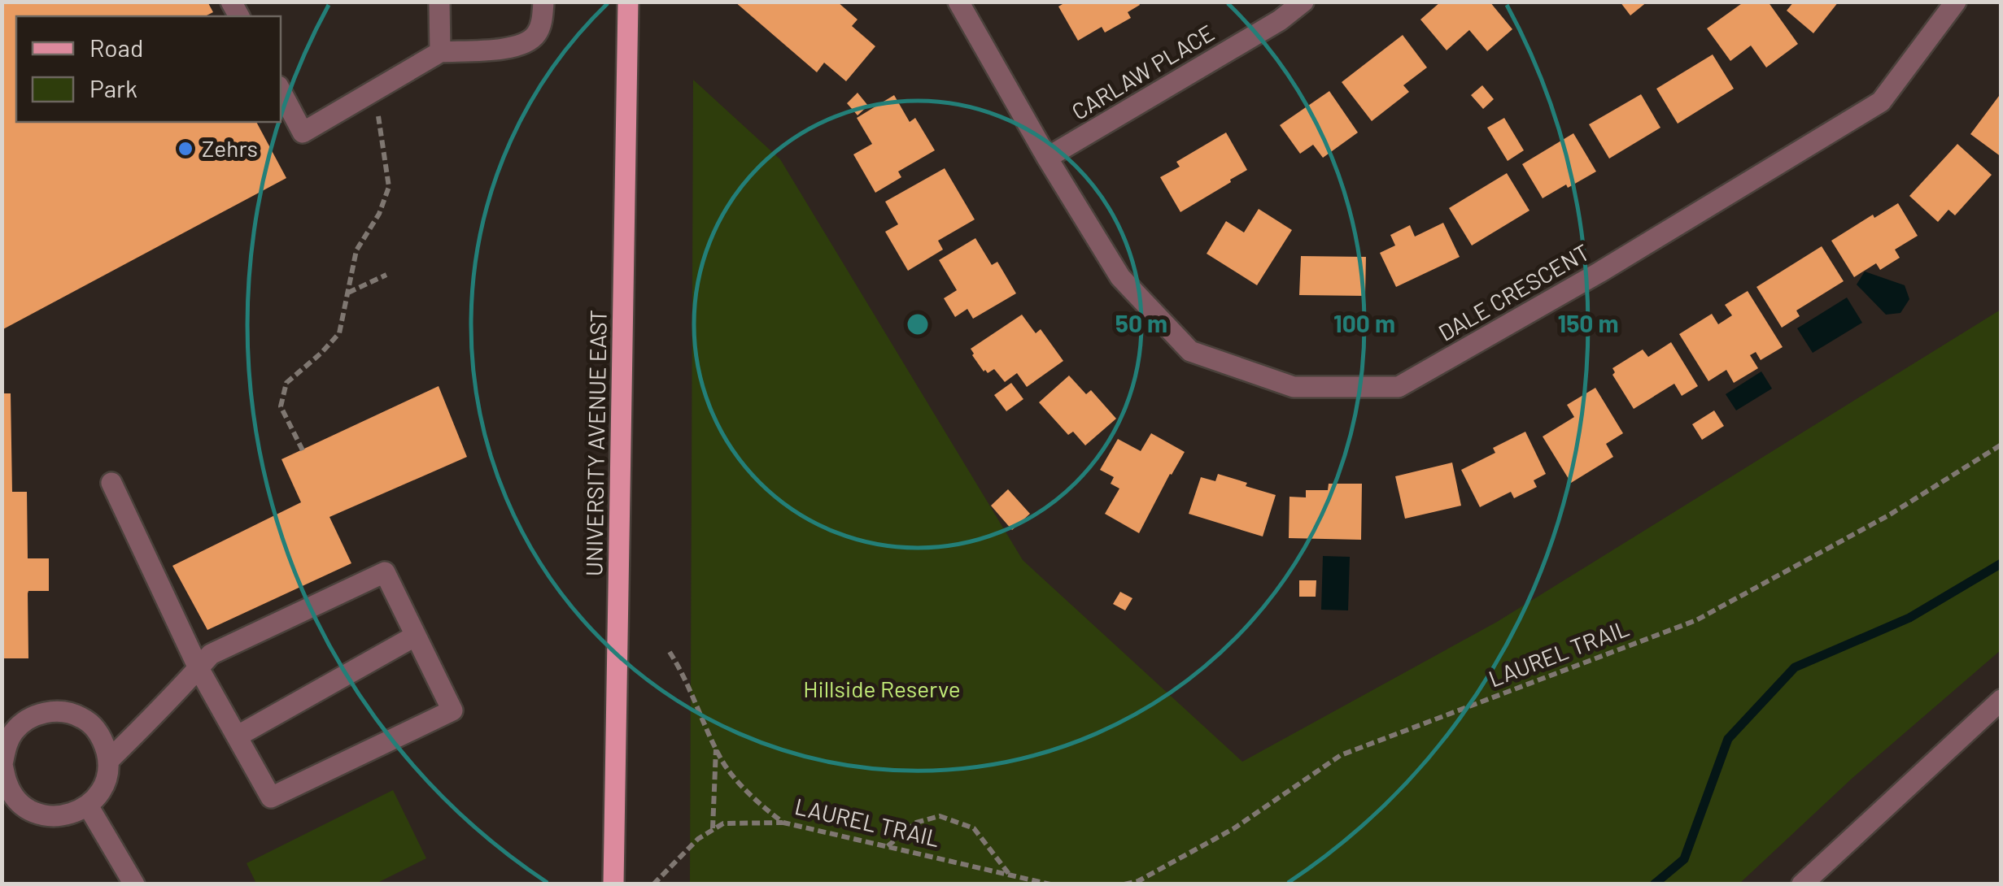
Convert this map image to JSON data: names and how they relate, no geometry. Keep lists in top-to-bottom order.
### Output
{
  "streets": {
    "main road": ["UNIVERSITY AVENUE EAST"],
    "street": ["CARLAW PLACE", "DALE CRESCENT"],
    "path": ["LAUREL TRAIL"]
  },
  "crossings": [
    ["CARLAW PLACE", "DALE CRESCENT"]
  ],
  "parks": ["Hillside Reserve"],
  "places": ["Zehrs"],
  "legend": ["Road", "Park"],
  "rings": ["50 m", "100 m", "150 m"]
}
